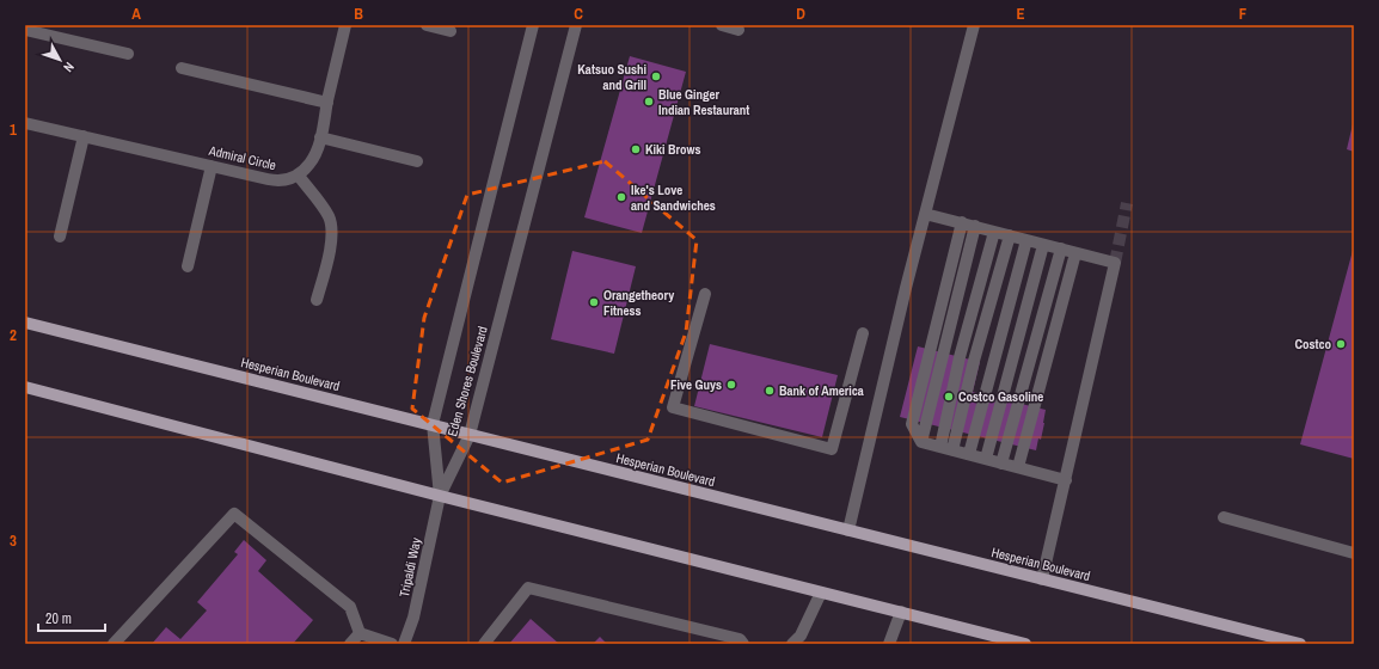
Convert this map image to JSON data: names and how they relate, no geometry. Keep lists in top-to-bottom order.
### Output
{
  "streets": {
    "main road": ["Hesperian Boulevard"],
    "street": ["Admiral Circle", "Eden Shores Boulevard", "Tripaldi Way"]
  },
  "crossings": [
    ["Hesperian Boulevard", "Eden Shores Boulevard"],
    ["Eden Shores Boulevard", "Tripaldi Way"]
  ],
  "places": [
    "Katsuo Sushi and Grill",
    "Blue Ginger Indian Restaurant",
    "Kiki Brows",
    "Ike's Love and Sandwiches",
    "Orangetheory Fitness",
    "Costco",
    "Five Guys",
    "Bank of America",
    "Costco Gasoline"
  ],
  "scale_bar": "20 m",
  "north": "bottom right",
  "grid": {
    "columns": [
      "A",
      "B",
      "C",
      "D",
      "E",
      "F"
    ],
    "rows": ["1", "2", "3"]
  }
}
